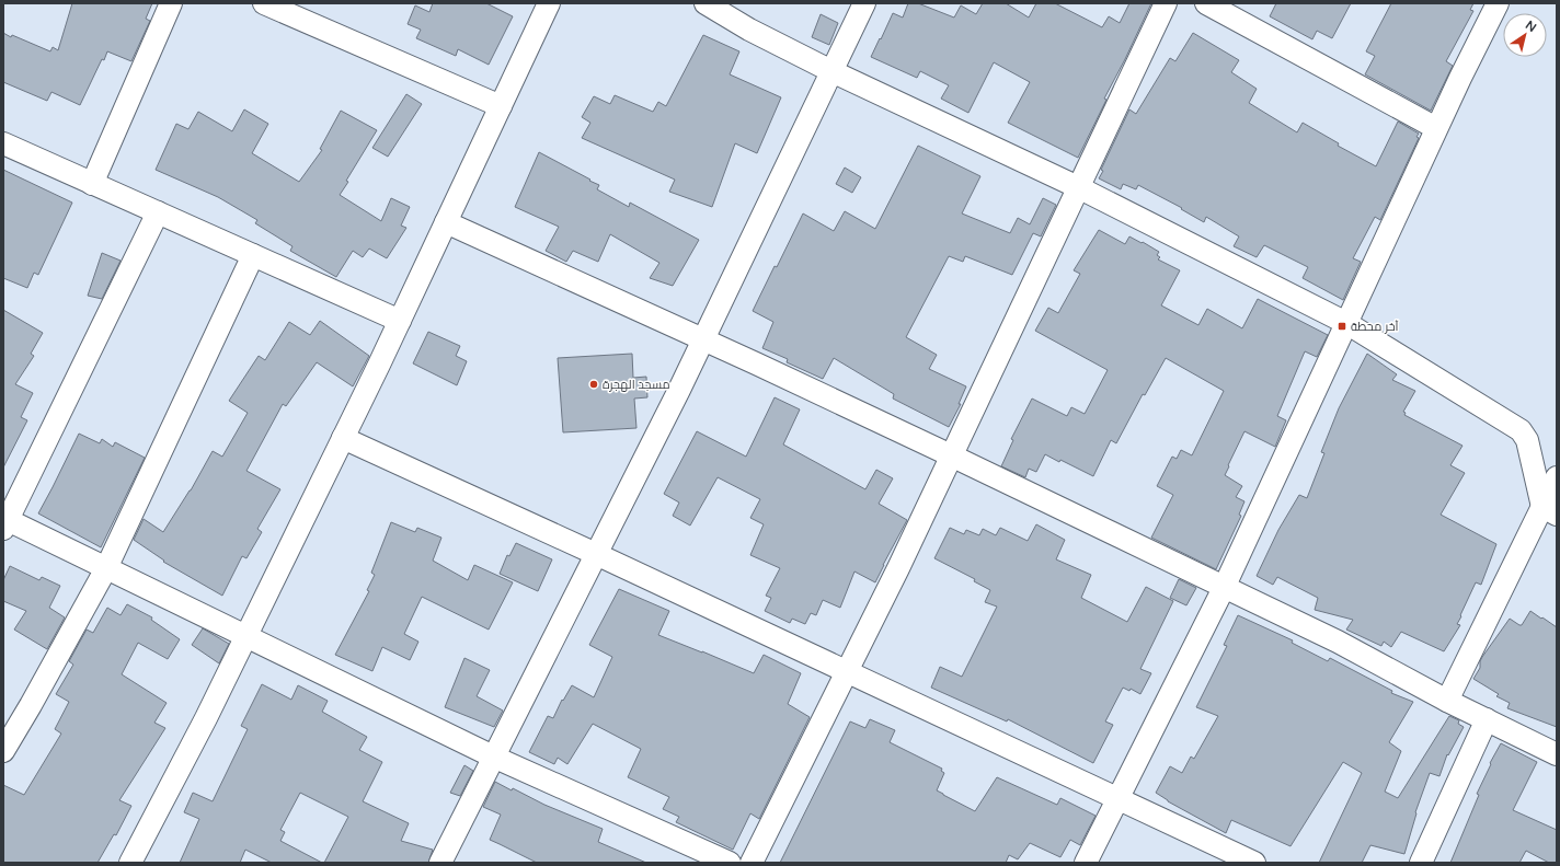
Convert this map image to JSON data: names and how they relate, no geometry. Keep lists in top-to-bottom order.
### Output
{
  "places": {
    "transit": ["آخر محطة"],
    "other": ["مسجد الهجرة"]
  },
  "north": "top right"
}
